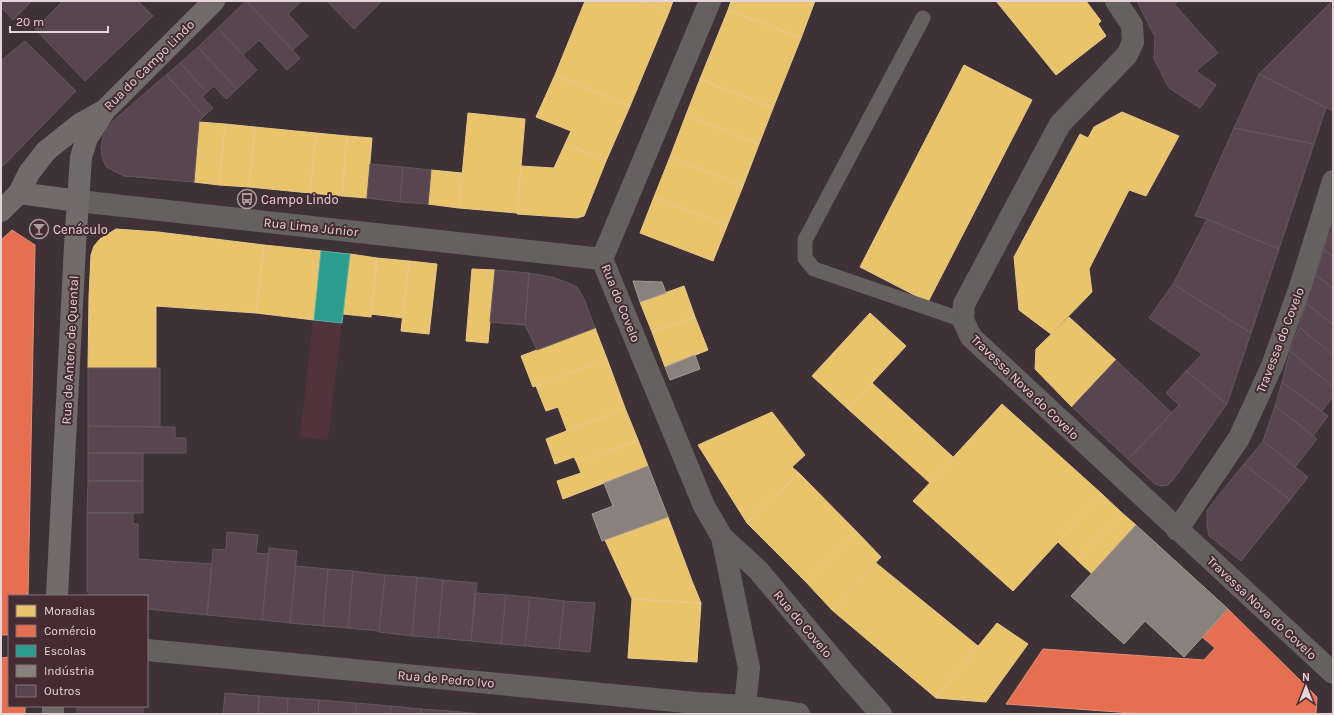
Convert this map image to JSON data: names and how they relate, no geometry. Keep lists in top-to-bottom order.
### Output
{
  "streets": {
    "street": [
      "Rua do Campo Lindo",
      "Rua Lima Júnior",
      "Rua do Covelo",
      "Travessa do Covelo",
      "Rua de Antero de Quental",
      "Travessa Nova do Covelo",
      "Rua de Pedro Ivo"
    ]
  },
  "crossings": [
    ["Rua do Campo Lindo", "Rua Lima Júnior"],
    ["Rua do Campo Lindo", "Rua de Antero de Quental"],
    ["Rua Lima Júnior", "Rua do Covelo"],
    ["Rua Lima Júnior", "Rua de Antero de Quental"],
    ["Rua do Covelo", "Rua de Pedro Ivo"],
    ["Travessa do Covelo", "Travessa Nova do Covelo"]
  ],
  "places": {
    "bus stop": ["Campo Lindo"],
    "bar": ["Cenáculo"]
  },
  "legend": [
    "Moradias",
    "Comércio",
    "Escolas",
    "Indústria",
    "Outros"
  ],
  "scale_bar": "20 m",
  "north": "top"
}
